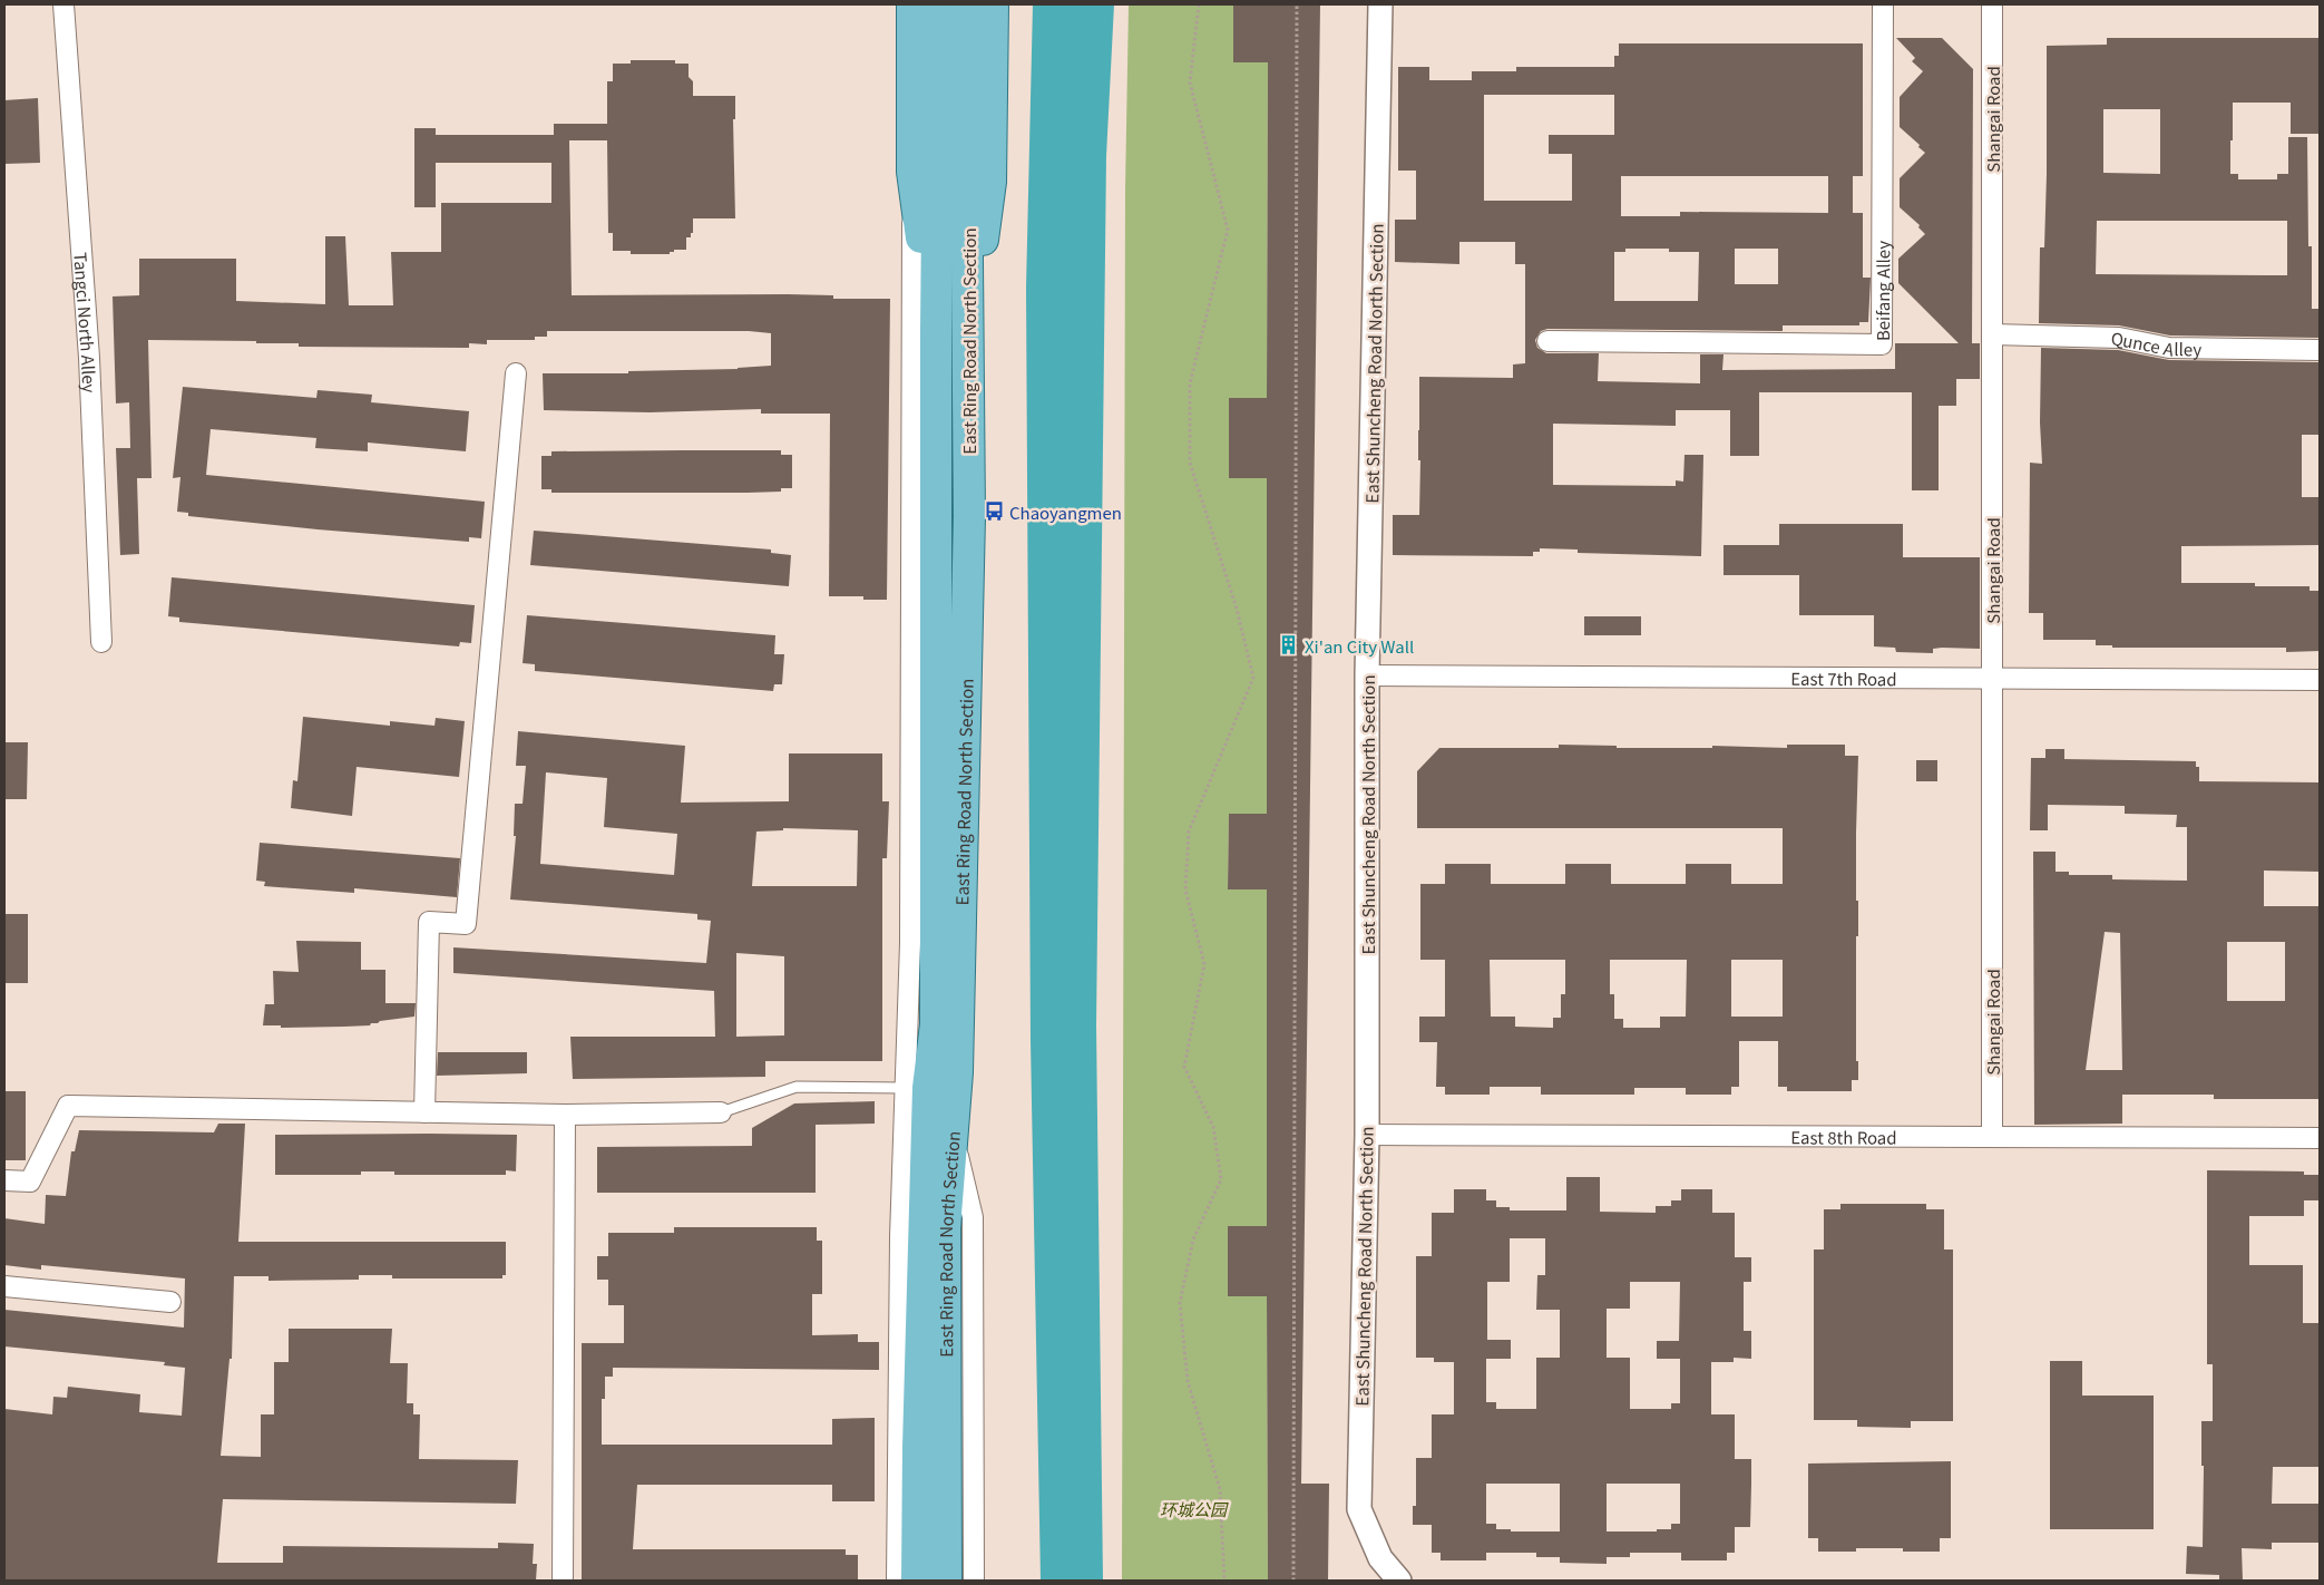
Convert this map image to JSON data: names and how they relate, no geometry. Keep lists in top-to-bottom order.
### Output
{
  "streets": {
    "main road": ["East Ring Road North Section"],
    "street": [
      "Shangai Road",
      "Beifang Alley",
      "Tangci North Alley",
      "Qunce Alley",
      "East Shuncheng Road North Section",
      "East 7th Road",
      "East 8th Road"
    ]
  },
  "crossings": [
    ["Shangai Road", "Qunce Alley"],
    ["Shangai Road", "East 7th Road"],
    ["Shangai Road", "East 8th Road"],
    ["East Shuncheng Road North Section", "East 7th Road"],
    ["East Shuncheng Road North Section", "East 8th Road"]
  ],
  "parks": ["环城公园"],
  "places": {
    "bus stop": ["Chaoyangmen"],
    "building": ["Xi'an City Wall"]
  }
}
